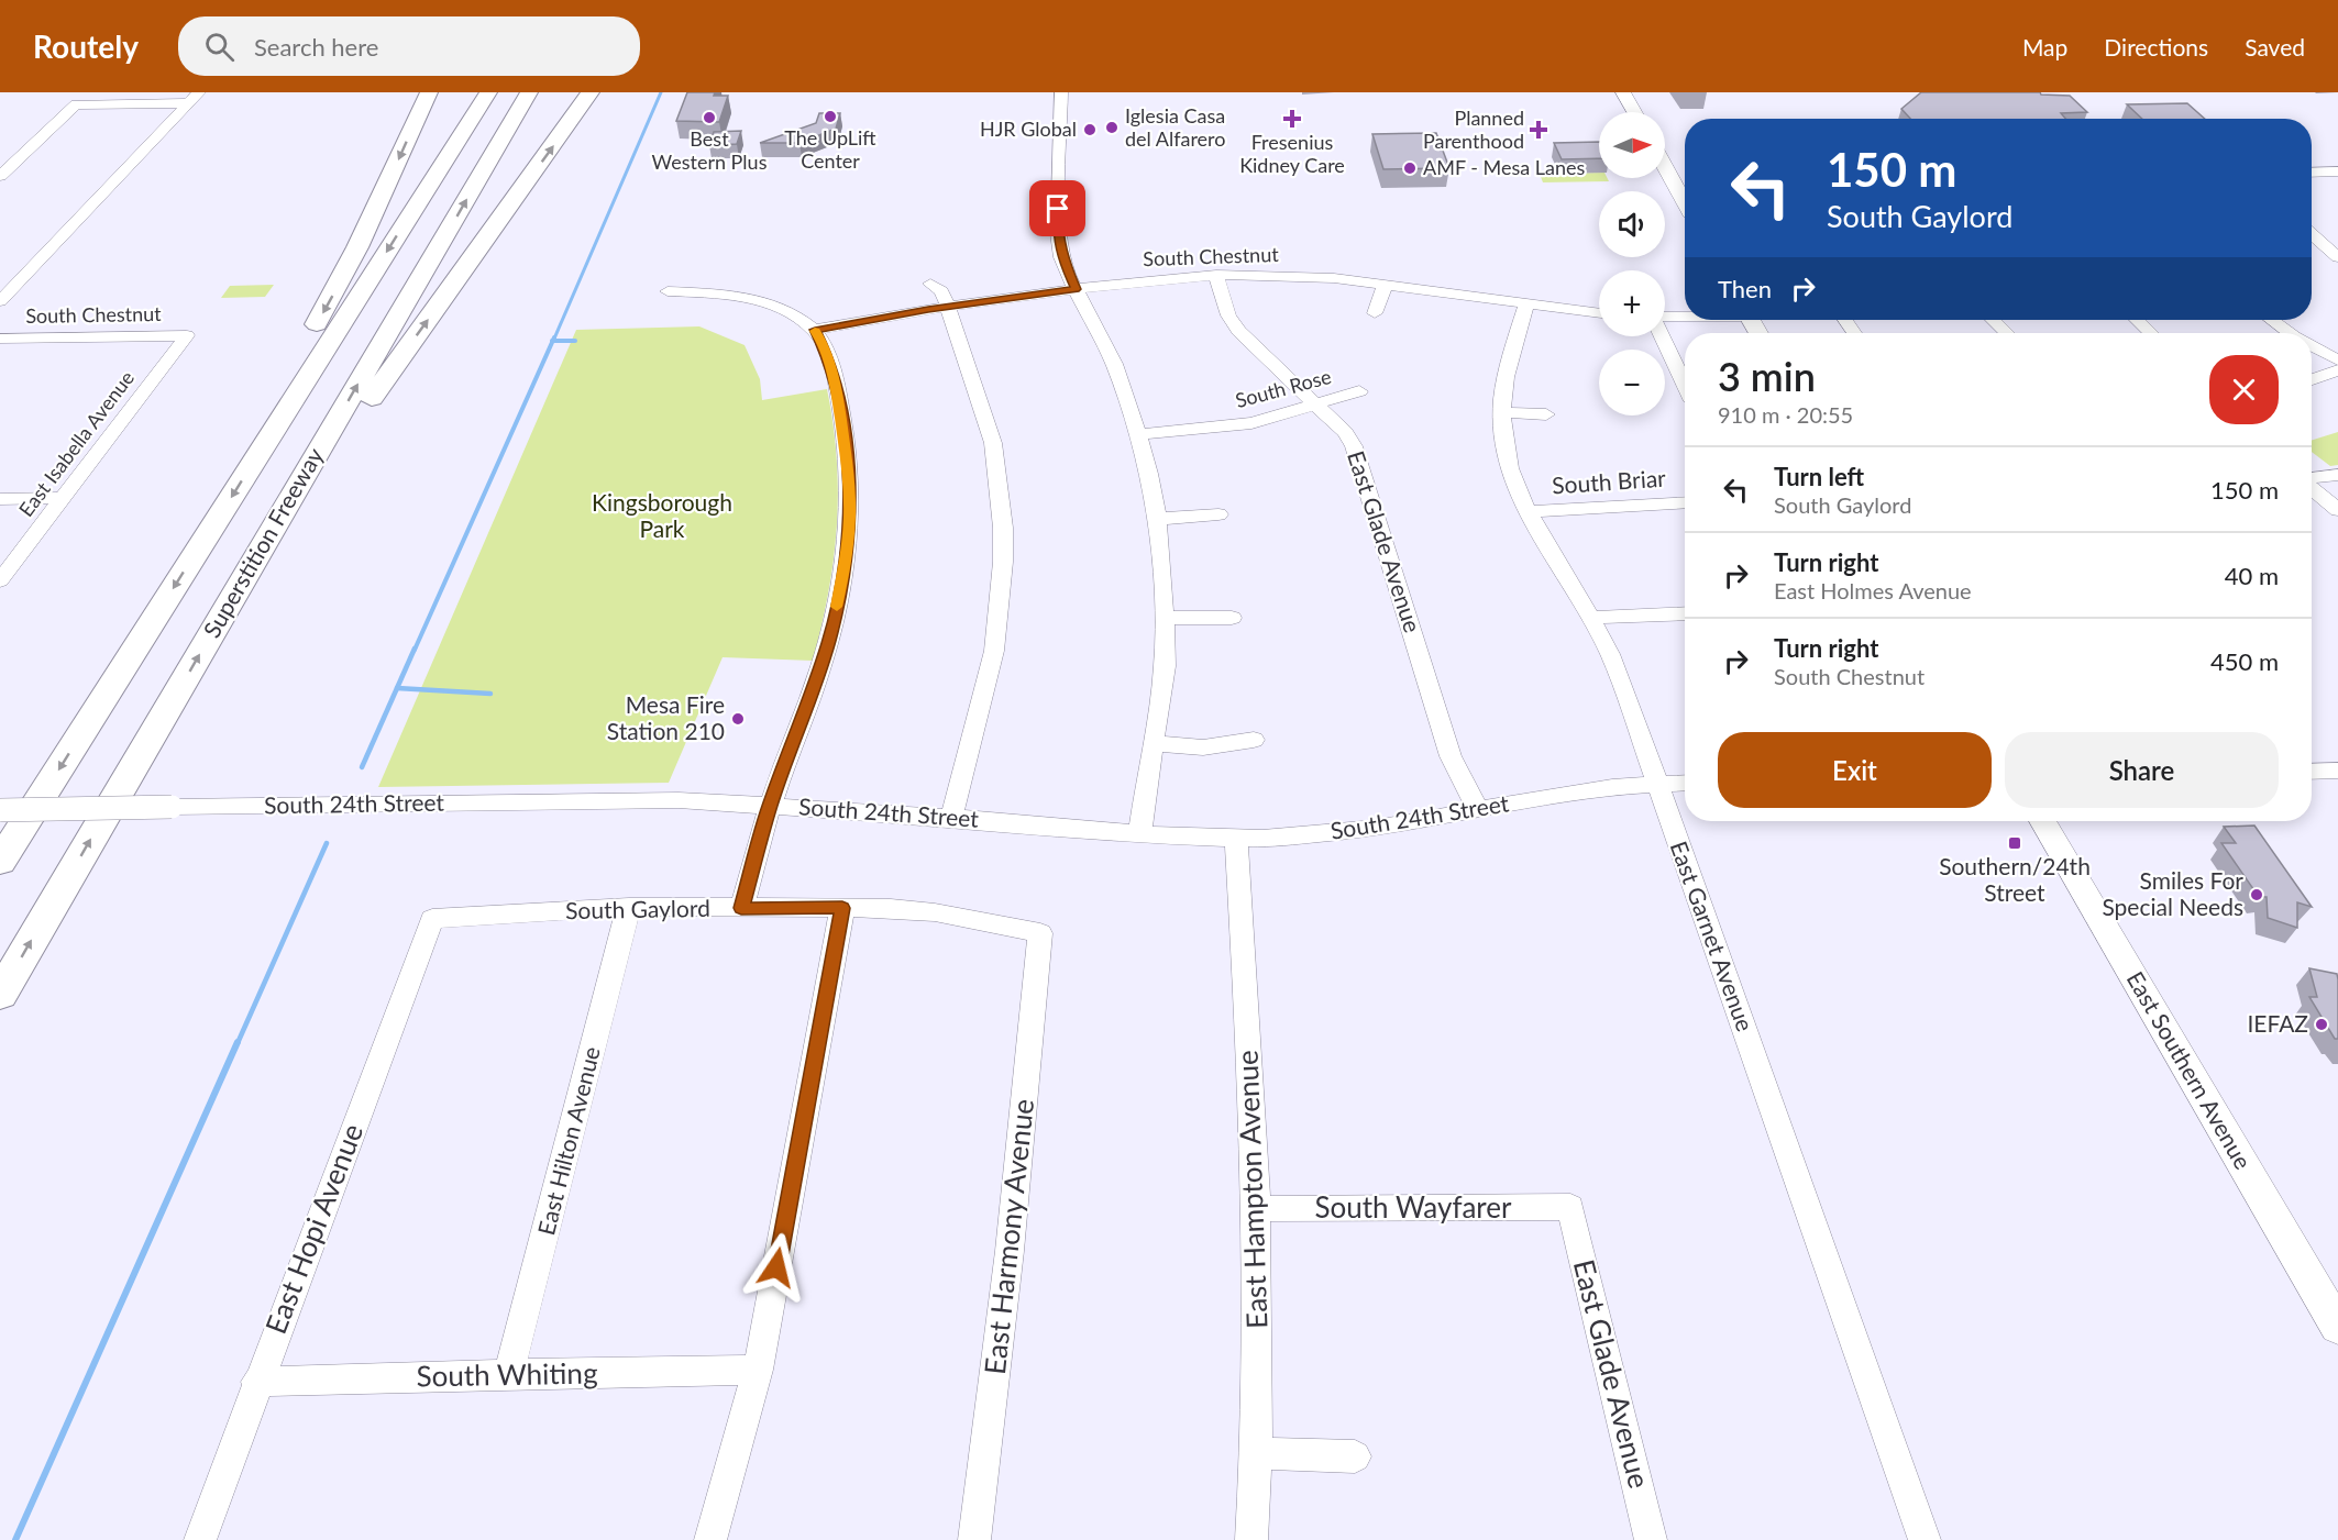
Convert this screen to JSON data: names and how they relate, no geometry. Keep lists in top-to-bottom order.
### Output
{
  "streets": {
    "highway": ["Superstition Freeway"],
    "main road": ["East Southern Avenue"],
    "street": [
      "South Chestnut",
      "South Rose",
      "East Isabella Avenue",
      "South Briar",
      "East Glade Avenue",
      "South 24th Street",
      "South Gaylord",
      "East Garnet Avenue",
      "East Hilton Avenue",
      "East Hampton Avenue",
      "South Wayfarer",
      "East Hopi Avenue",
      "East Harmony Avenue",
      "South Whiting"
    ]
  },
  "crossings": [
    ["South Chestnut", "East Isabella Avenue"],
    ["South Chestnut", "East Glade Avenue"],
    ["South Chestnut", "East Garnet Avenue"],
    ["South Rose", "East Glade Avenue"],
    ["South Briar", "East Garnet Avenue"],
    ["East Glade Avenue", "South 24th Street"],
    ["East Glade Avenue", "South Wayfarer"],
    ["South 24th Street", "East Garnet Avenue"],
    ["South 24th Street", "East Hampton Avenue"],
    ["South Gaylord", "East Hilton Avenue"],
    ["South Gaylord", "East Hopi Avenue"],
    ["South Gaylord", "East Harmony Avenue"],
    ["East Hilton Avenue", "South Whiting"],
    ["East Hampton Avenue", "South Wayfarer"],
    ["East Hopi Avenue", "South Whiting"]
  ],
  "parks": ["Kingsborough Park"],
  "places": {
    "other": [
      "The UpLift Center",
      "Best Western Plus",
      "Iglesia Casa del Alfarero",
      "HJR Global",
      "AMF - Mesa Lanes",
      "Mesa Fire Station 210",
      "Smiles For Special Needs",
      "IEFAZ"
    ],
    "health": ["Fresenius Kidney Care", "Planned Parenthood"],
    "transit": ["Southern/24th Street"]
  },
  "north": "right",
  "page": {
    "header": "Routely",
    "search": "Search here",
    "nav": ["Map", "Directions", "Saved"],
    "map_buttons": ["+", "−"],
    "turn": ["150 m", "South Gaylord"],
    "then": "Then",
    "heading": ["3 min", "910 m · 20:55"],
    "list": [
      {
        "name": "Turn left",
        "note": "South Gaylord",
        "value": "150 m"
      },
      {
        "name": "Turn right",
        "note": "East Holmes Avenue",
        "value": "40 m"
      },
      {
        "name": "Turn right",
        "note": "South Chestnut",
        "value": "450 m"
      }
    ],
    "buttons": ["Exit", "Share"]
  }
}
